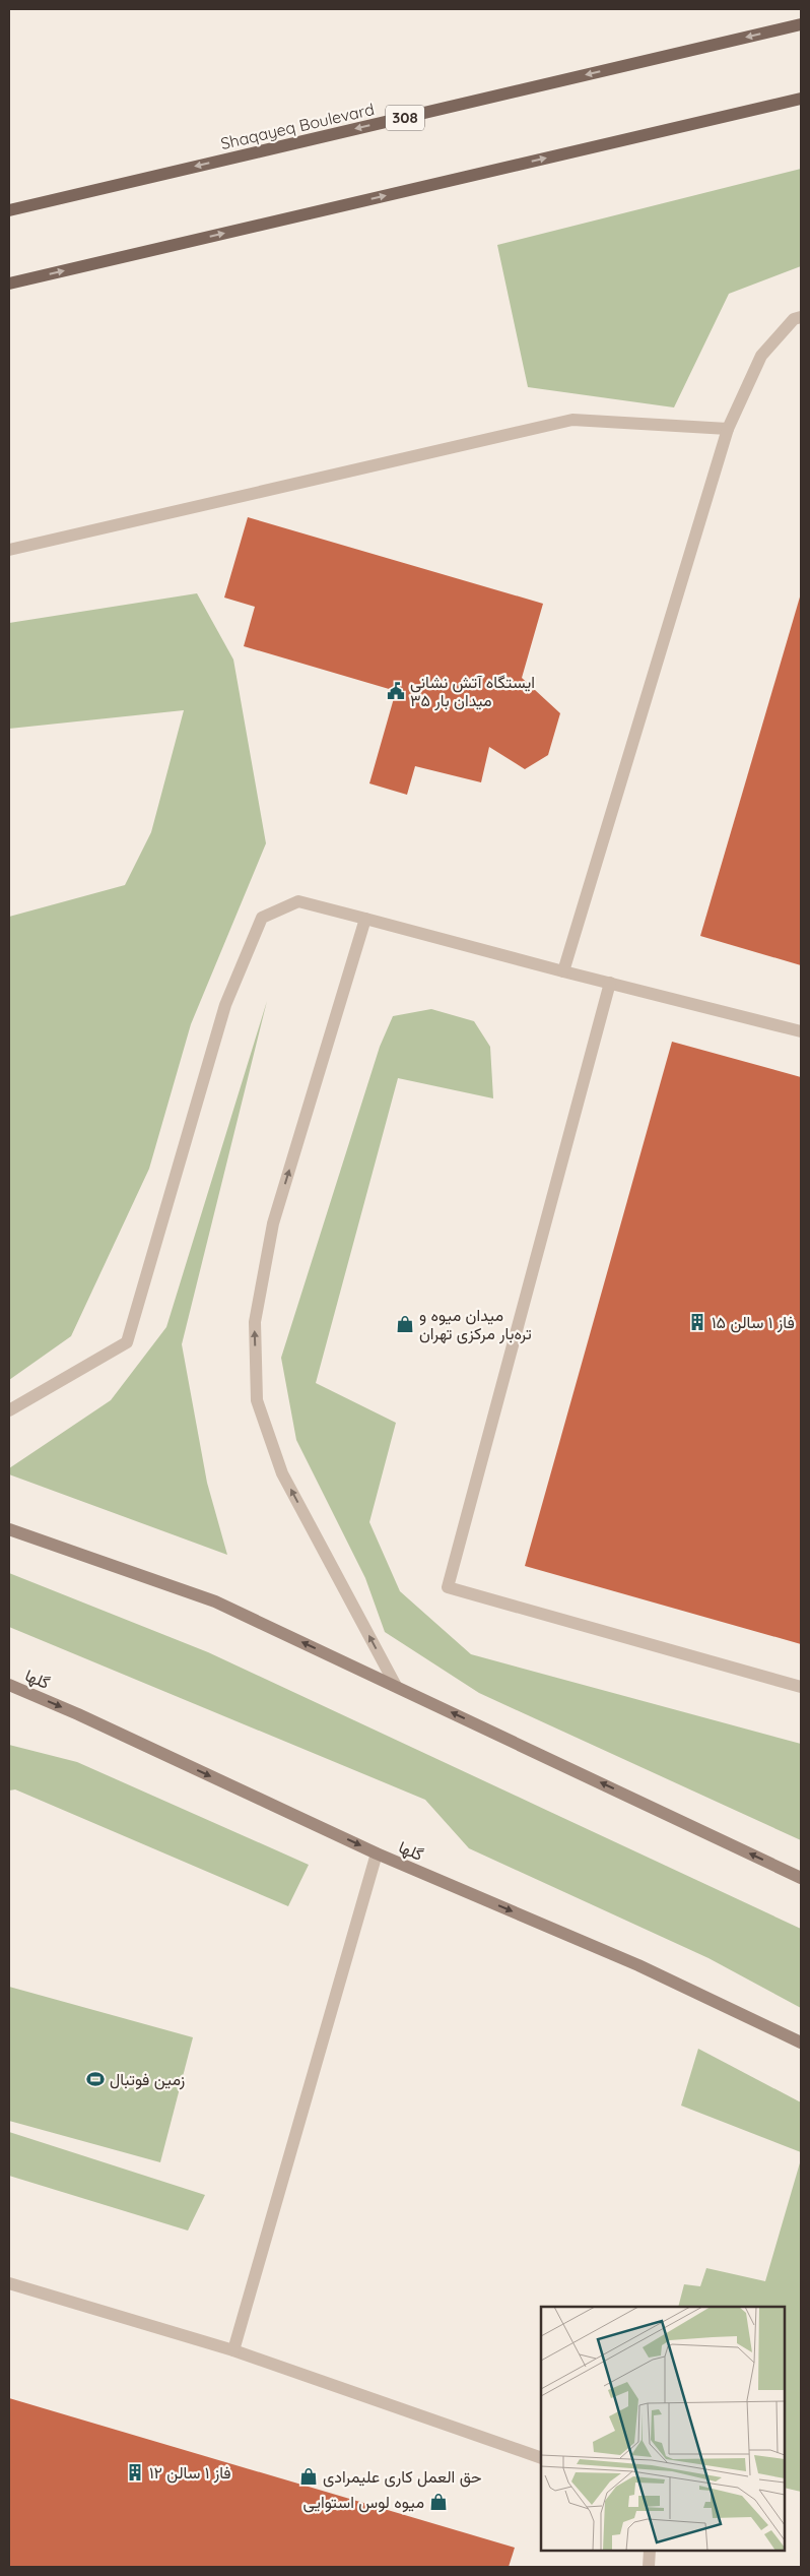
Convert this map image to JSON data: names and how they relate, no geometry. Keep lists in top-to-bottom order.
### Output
{
  "streets": {
    "main road": ["308", "Shaqayeq Boulevard"],
    "street": ["گلها"]
  },
  "one_way": ["گلها"],
  "places": {
    "public building": ["ایستگاه آتش نشانی ۳۵ میدان بار"],
    "building": ["فاز ۱ سالن ۱۵", "فاز ۱ سالن ۱۲"],
    "shop": ["میدان میوه و تره‌بار مرکزی تهران", "حق العمل کاری علیمرادی", "میوه لوس استوایی"],
    "sports": ["زمین فوتبال"]
  }
}
